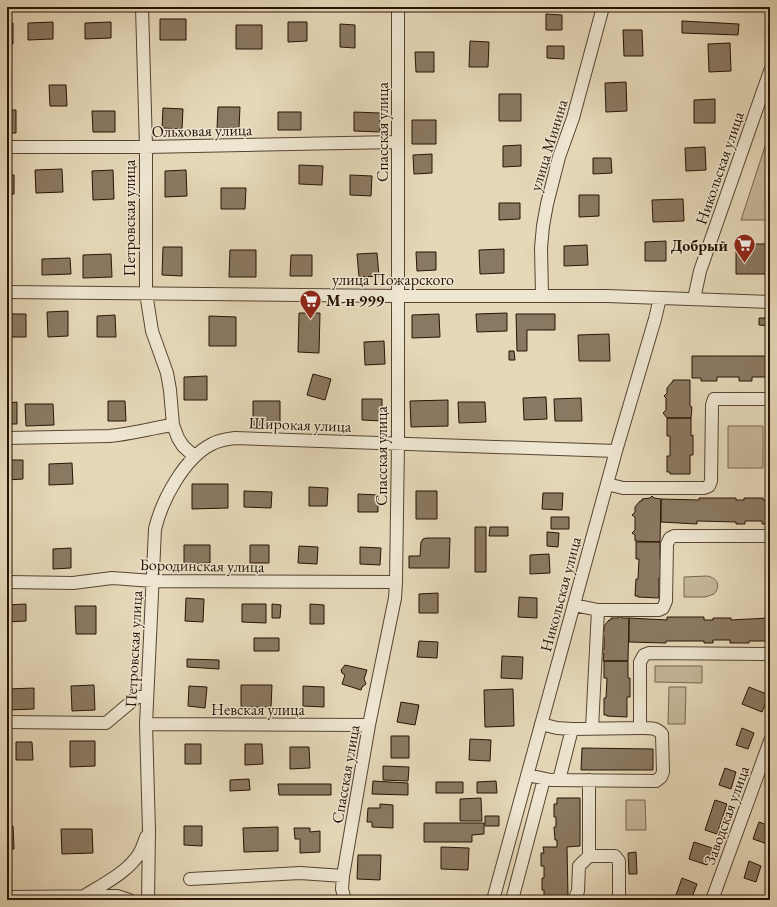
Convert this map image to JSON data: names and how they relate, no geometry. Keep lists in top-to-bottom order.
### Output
{
  "streets": {
    "street": [
      "Ольховая улица",
      "Спасская улица",
      "улица Минина",
      "Никольская улица",
      "Петровская улица",
      "улица Пожарского",
      "Широкая улица",
      "Бородинская улица",
      "Невская улица",
      "Заводская улица"
    ]
  },
  "crossings": [
    ["Ольховая улица", "Спасская улица"],
    ["Ольховая улица", "Петровская улица"],
    ["Спасская улица", "улица Пожарского"],
    ["Спасская улица", "Широкая улица"],
    ["Спасская улица", "Бородинская улица"],
    ["Спасская улица", "Невская улица"],
    ["улица Минина", "улица Пожарского"],
    ["Никольская улица", "улица Пожарского"],
    ["Никольская улица", "Широкая улица"],
    ["Петровская улица", "улица Пожарского"],
    ["Петровская улица", "Широкая улица"],
    ["Петровская улица", "Бородинская улица"],
    ["Петровская улица", "Невская улица"]
  ],
  "places": {
    "supermarket": ["Добрый", "М-н 999"]
  }
}
